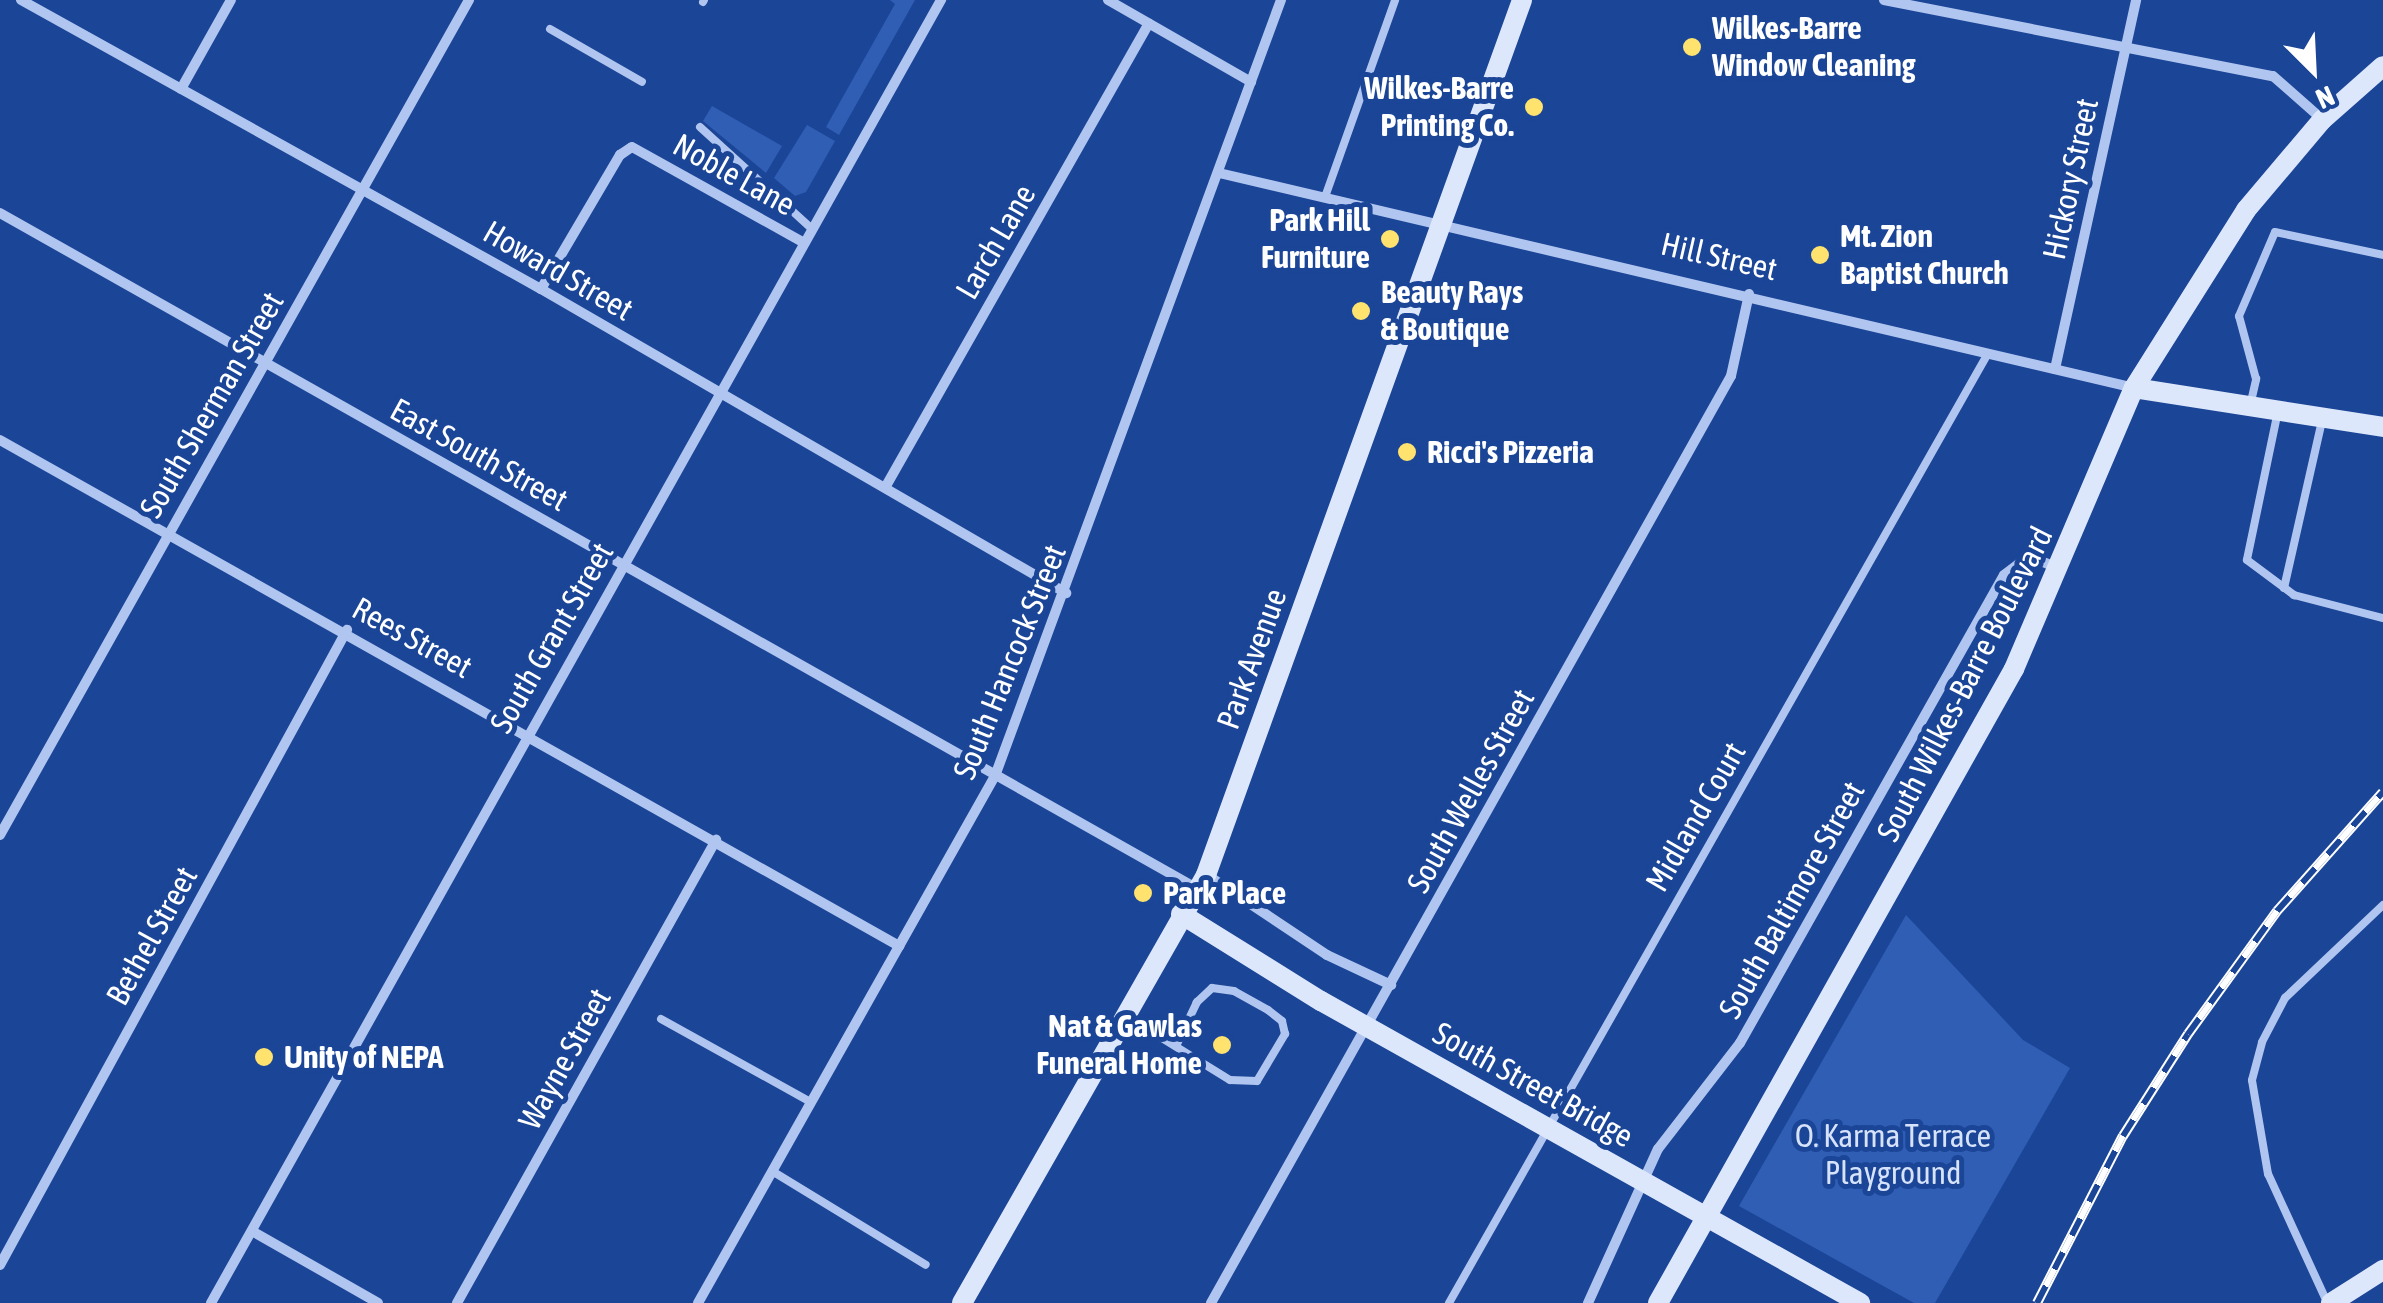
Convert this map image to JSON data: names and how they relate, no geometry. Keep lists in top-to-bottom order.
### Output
{
  "streets": {
    "main road": [
      "Hill Street",
      "Park Avenue",
      "South Wilkes-Barre Boulevard",
      "South Street Bridge"
    ],
    "street": [
      "Noble Lane",
      "Hickory Street",
      "Larch Lane",
      "Howard Street",
      "South Sherman Street",
      "East South Street",
      "Rees Street",
      "South Grant Street",
      "South Hancock Street",
      "South Welles Street",
      "South Baltimore Street",
      "Bethel Street",
      "Wayne Street"
    ],
    "lane": ["Midland Court"]
  },
  "crossings": [
    ["Noble Lane", "Howard Street"],
    ["Noble Lane", "South Grant Street"],
    ["Hickory Street", "Hill Street"],
    ["Larch Lane", "Howard Street"],
    ["Hill Street", "Park Avenue"],
    ["Hill Street", "South Hancock Street"],
    ["Hill Street", "South Wilkes-Barre Boulevard"],
    ["Hill Street", "South Welles Street"],
    ["Hill Street", "Midland Court"],
    ["Howard Street", "South Sherman Street"],
    ["Howard Street", "South Grant Street"],
    ["Howard Street", "South Hancock Street"],
    ["South Sherman Street", "East South Street"],
    ["South Sherman Street", "Rees Street"],
    ["East South Street", "South Grant Street"],
    ["East South Street", "Park Avenue"],
    ["East South Street", "South Hancock Street"],
    ["East South Street", "South Welles Street"],
    ["Rees Street", "South Grant Street"],
    ["Rees Street", "South Hancock Street"],
    ["Rees Street", "Bethel Street"],
    ["Rees Street", "Wayne Street"],
    ["Park Avenue", "South Street Bridge"],
    ["South Wilkes-Barre Boulevard", "South Baltimore Street"]
  ],
  "parks": ["O. Karma Terrace Playground"],
  "places": [
    "Wilkes-Barre Window Cleaning",
    "Wilkes-Barre Printing Co.",
    "Park Hill Furniture",
    "Mt. Zion Baptist Church",
    "Beauty Rays & Boutique",
    "Ricci's Pizzeria",
    "Park Place",
    "Nat & Gawlas Funeral Home",
    "Unity of NEPA"
  ],
  "north": "bottom right"
}
